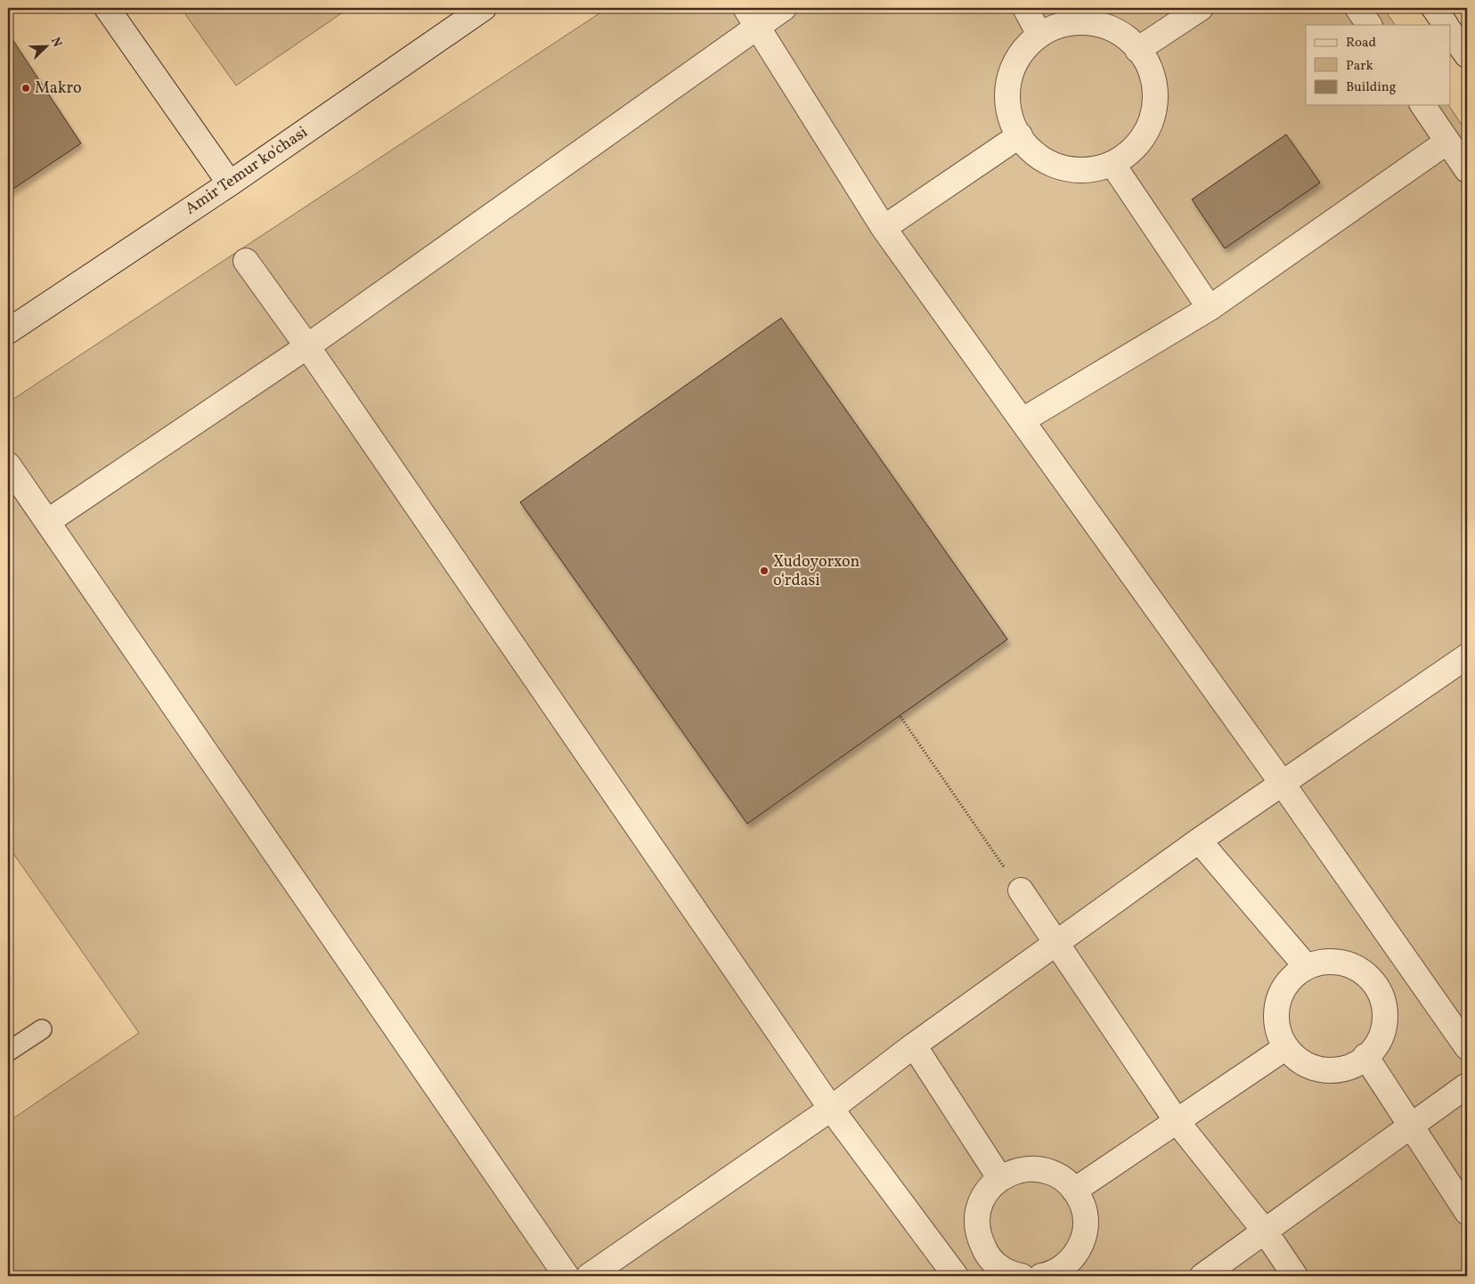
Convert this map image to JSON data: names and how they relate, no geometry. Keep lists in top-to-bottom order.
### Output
{
  "streets": {
    "street": ["Amir Temur ko'chasi"]
  },
  "places": ["Makro", "Xudoyorxon oʻrdasi"],
  "legend": ["Road", "Park", "Building"],
  "north": "top right"
}
